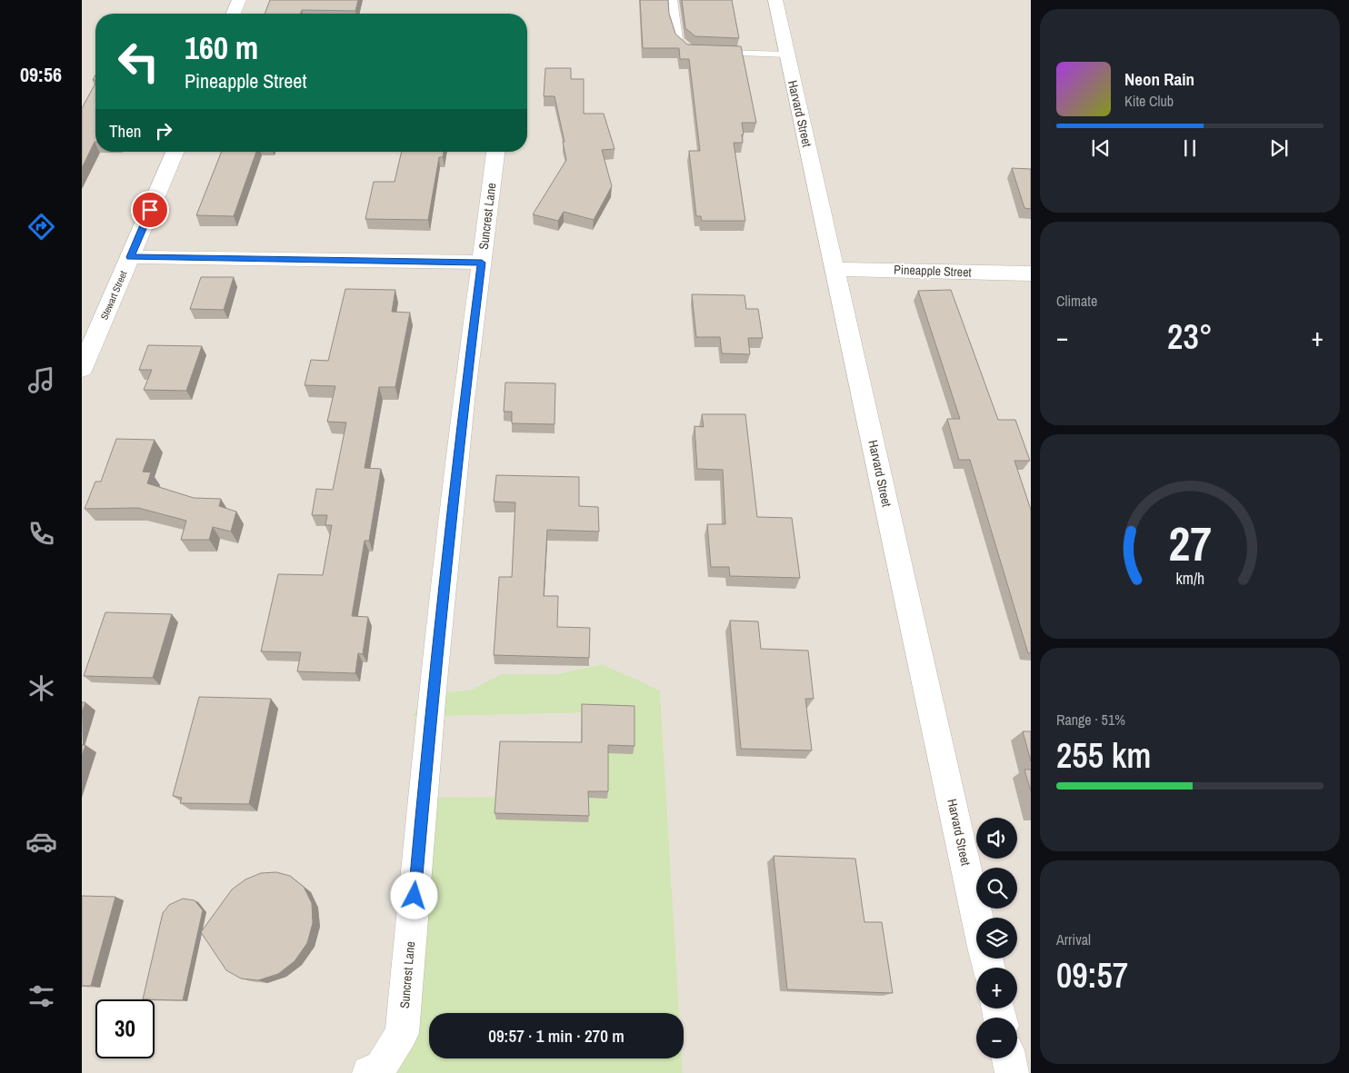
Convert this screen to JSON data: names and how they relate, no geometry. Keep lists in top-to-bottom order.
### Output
{
  "streets": {
    "street": [
      "Harvard Street",
      "Suncrest Lane",
      "Pineapple Street",
      "Stewart Street"
    ]
  },
  "crossings": [
    ["Harvard Street", "Pineapple Street"]
  ],
  "page": {
    "tabs": "09:56",
    "turn": ["160 m", "Pineapple Street"],
    "song": ["Neon Rain", "Kite Club"],
    "then": "Then",
    "tile": [
      "Climate",
      ["Range · 51%", "255 km"],
      ["Arrival", "09:57"]
    ],
    "heat": ["−", "23°", "+"],
    "map_buttons": ["+", "−"],
    "limit": "30",
    "trip": "09:57 · 1 min · 270 m",
    "gauge": ["27", "km/h"]
  }
}
